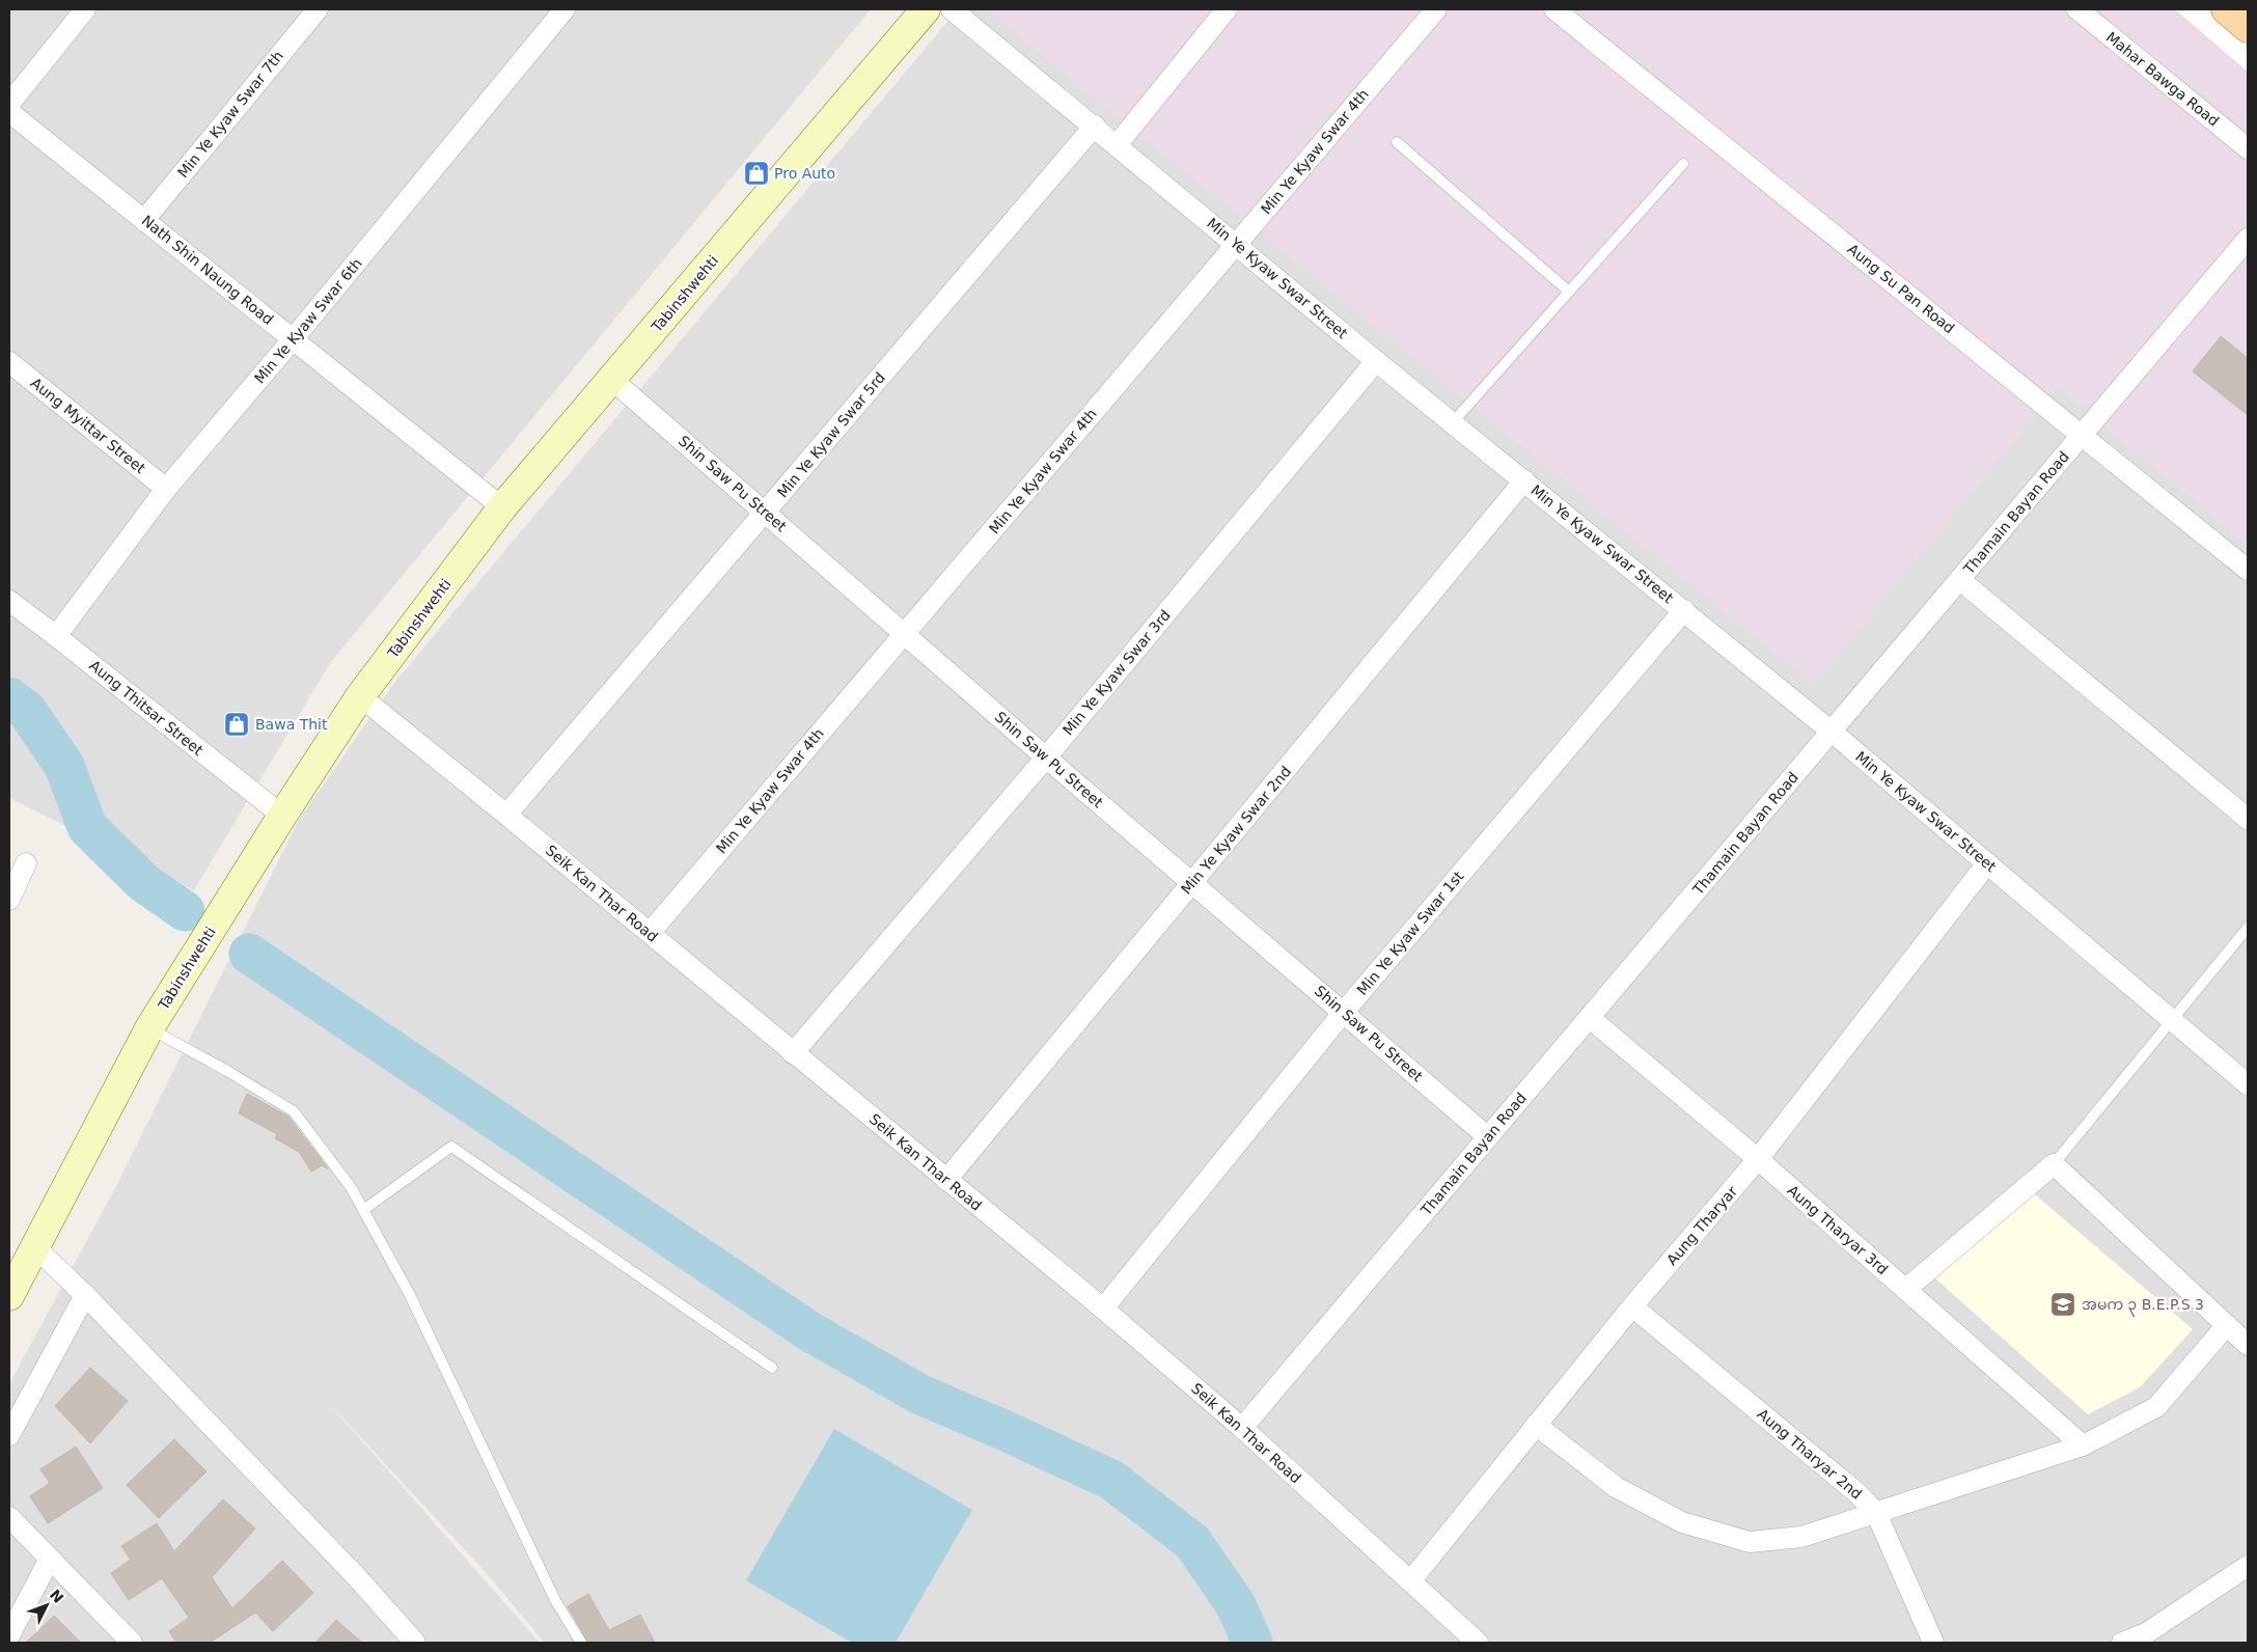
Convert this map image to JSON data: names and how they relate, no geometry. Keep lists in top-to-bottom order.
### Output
{
  "streets": {
    "main road": ["Tabinshwehti"],
    "street": [
      "Mahar Bawga Road",
      "Min Ye Kyaw Swar 7th",
      "Min Ye Kyaw Swar 4th",
      "Nath Shin Naung Road",
      "Min Ye Kyaw Swar Street",
      "Aung Su Pan Road",
      "Min Ye Kyaw Swar 6th",
      "Aung Myittar Street",
      "Min Ye Kyaw Swar 5rd",
      "Shin Saw Pu Street",
      "Thamain Bayan Road",
      "Min Ye Kyaw Swar 3rd",
      "Aung Thitsar Street",
      "Min Ye Kyaw Swar 2nd",
      "Seik Kan Thar Road",
      "Min Ye Kyaw Swar 1st",
      "Aung Tharyar",
      "Aung Tharyar 3rd",
      "Aung Tharyar 2nd"
    ]
  },
  "crossings": [
    ["Min Ye Kyaw Swar 7th", "Nath Shin Naung Road"],
    ["Min Ye Kyaw Swar 4th", "Min Ye Kyaw Swar Street"],
    ["Min Ye Kyaw Swar 4th", "Shin Saw Pu Street"],
    ["Min Ye Kyaw Swar 4th", "Seik Kan Thar Road"],
    ["Nath Shin Naung Road", "Tabinshwehti"],
    ["Nath Shin Naung Road", "Min Ye Kyaw Swar 6th"],
    ["Min Ye Kyaw Swar Street", "Min Ye Kyaw Swar 5rd"],
    ["Min Ye Kyaw Swar Street", "Thamain Bayan Road"],
    ["Min Ye Kyaw Swar Street", "Min Ye Kyaw Swar 3rd"],
    ["Min Ye Kyaw Swar Street", "Min Ye Kyaw Swar 2nd"],
    ["Min Ye Kyaw Swar Street", "Min Ye Kyaw Swar 1st"],
    ["Min Ye Kyaw Swar Street", "Aung Tharyar"],
    ["Aung Su Pan Road", "Thamain Bayan Road"],
    ["Tabinshwehti", "Shin Saw Pu Street"],
    ["Tabinshwehti", "Aung Thitsar Street"],
    ["Tabinshwehti", "Seik Kan Thar Road"],
    ["Min Ye Kyaw Swar 6th", "Aung Myittar Street"],
    ["Min Ye Kyaw Swar 6th", "Aung Thitsar Street"],
    ["Min Ye Kyaw Swar 5rd", "Shin Saw Pu Street"],
    ["Min Ye Kyaw Swar 5rd", "Seik Kan Thar Road"],
    ["Shin Saw Pu Street", "Thamain Bayan Road"],
    ["Shin Saw Pu Street", "Min Ye Kyaw Swar 3rd"],
    ["Shin Saw Pu Street", "Min Ye Kyaw Swar 2nd"],
    ["Shin Saw Pu Street", "Min Ye Kyaw Swar 1st"],
    ["Thamain Bayan Road", "Seik Kan Thar Road"],
    ["Thamain Bayan Road", "Aung Tharyar 3rd"],
    ["Min Ye Kyaw Swar 3rd", "Seik Kan Thar Road"],
    ["Min Ye Kyaw Swar 2nd", "Seik Kan Thar Road"],
    ["Seik Kan Thar Road", "Min Ye Kyaw Swar 1st"],
    ["Seik Kan Thar Road", "Aung Tharyar"],
    ["Aung Tharyar", "Aung Tharyar 3rd"],
    ["Aung Tharyar", "Aung Tharyar 2nd"]
  ],
  "places": {
    "shop": ["Pro Auto", "Bawa Thit"],
    "school or university": ["အမက ၃ B.E.P.S 3"]
  },
  "north": "top right"
}
